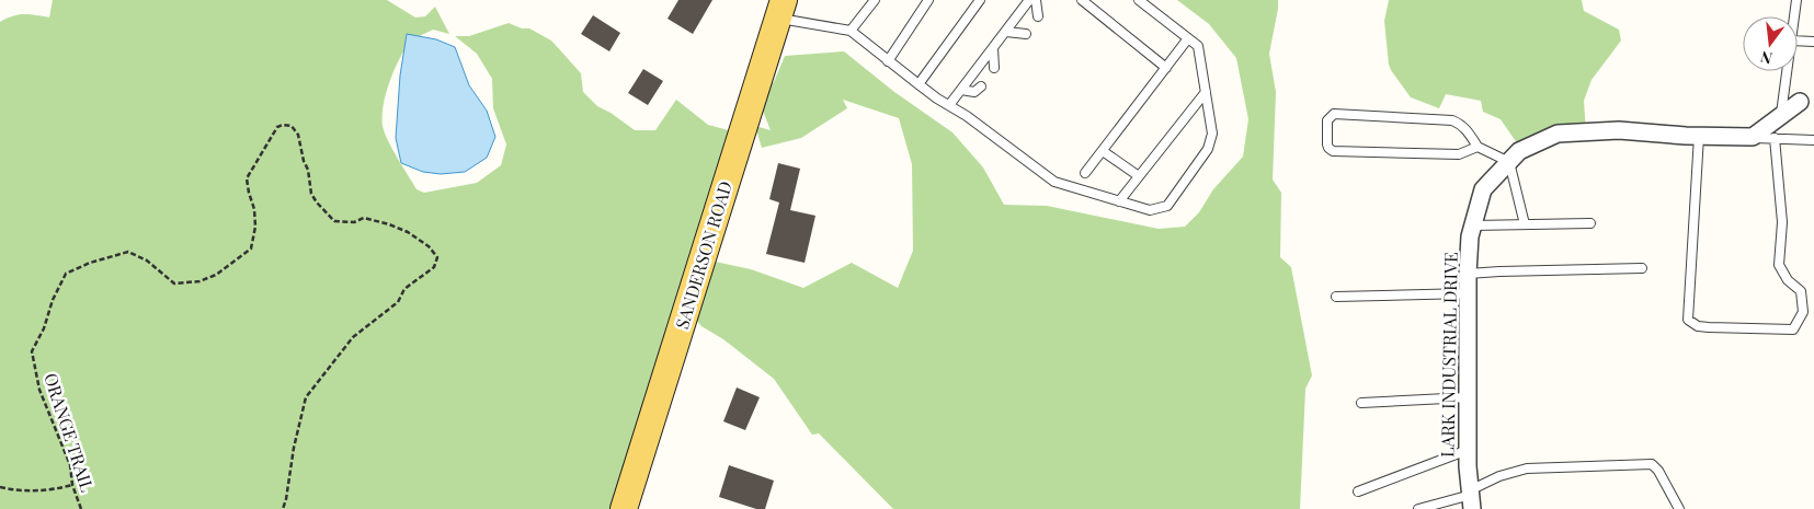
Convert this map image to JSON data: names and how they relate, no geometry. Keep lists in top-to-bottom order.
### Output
{
  "streets": {
    "main road": ["SANDERSON ROAD"],
    "street": ["LARK INDUSTRIAL DRIVE"],
    "path": ["ORANGE TRAIL"]
  },
  "north": "bottom"
}
